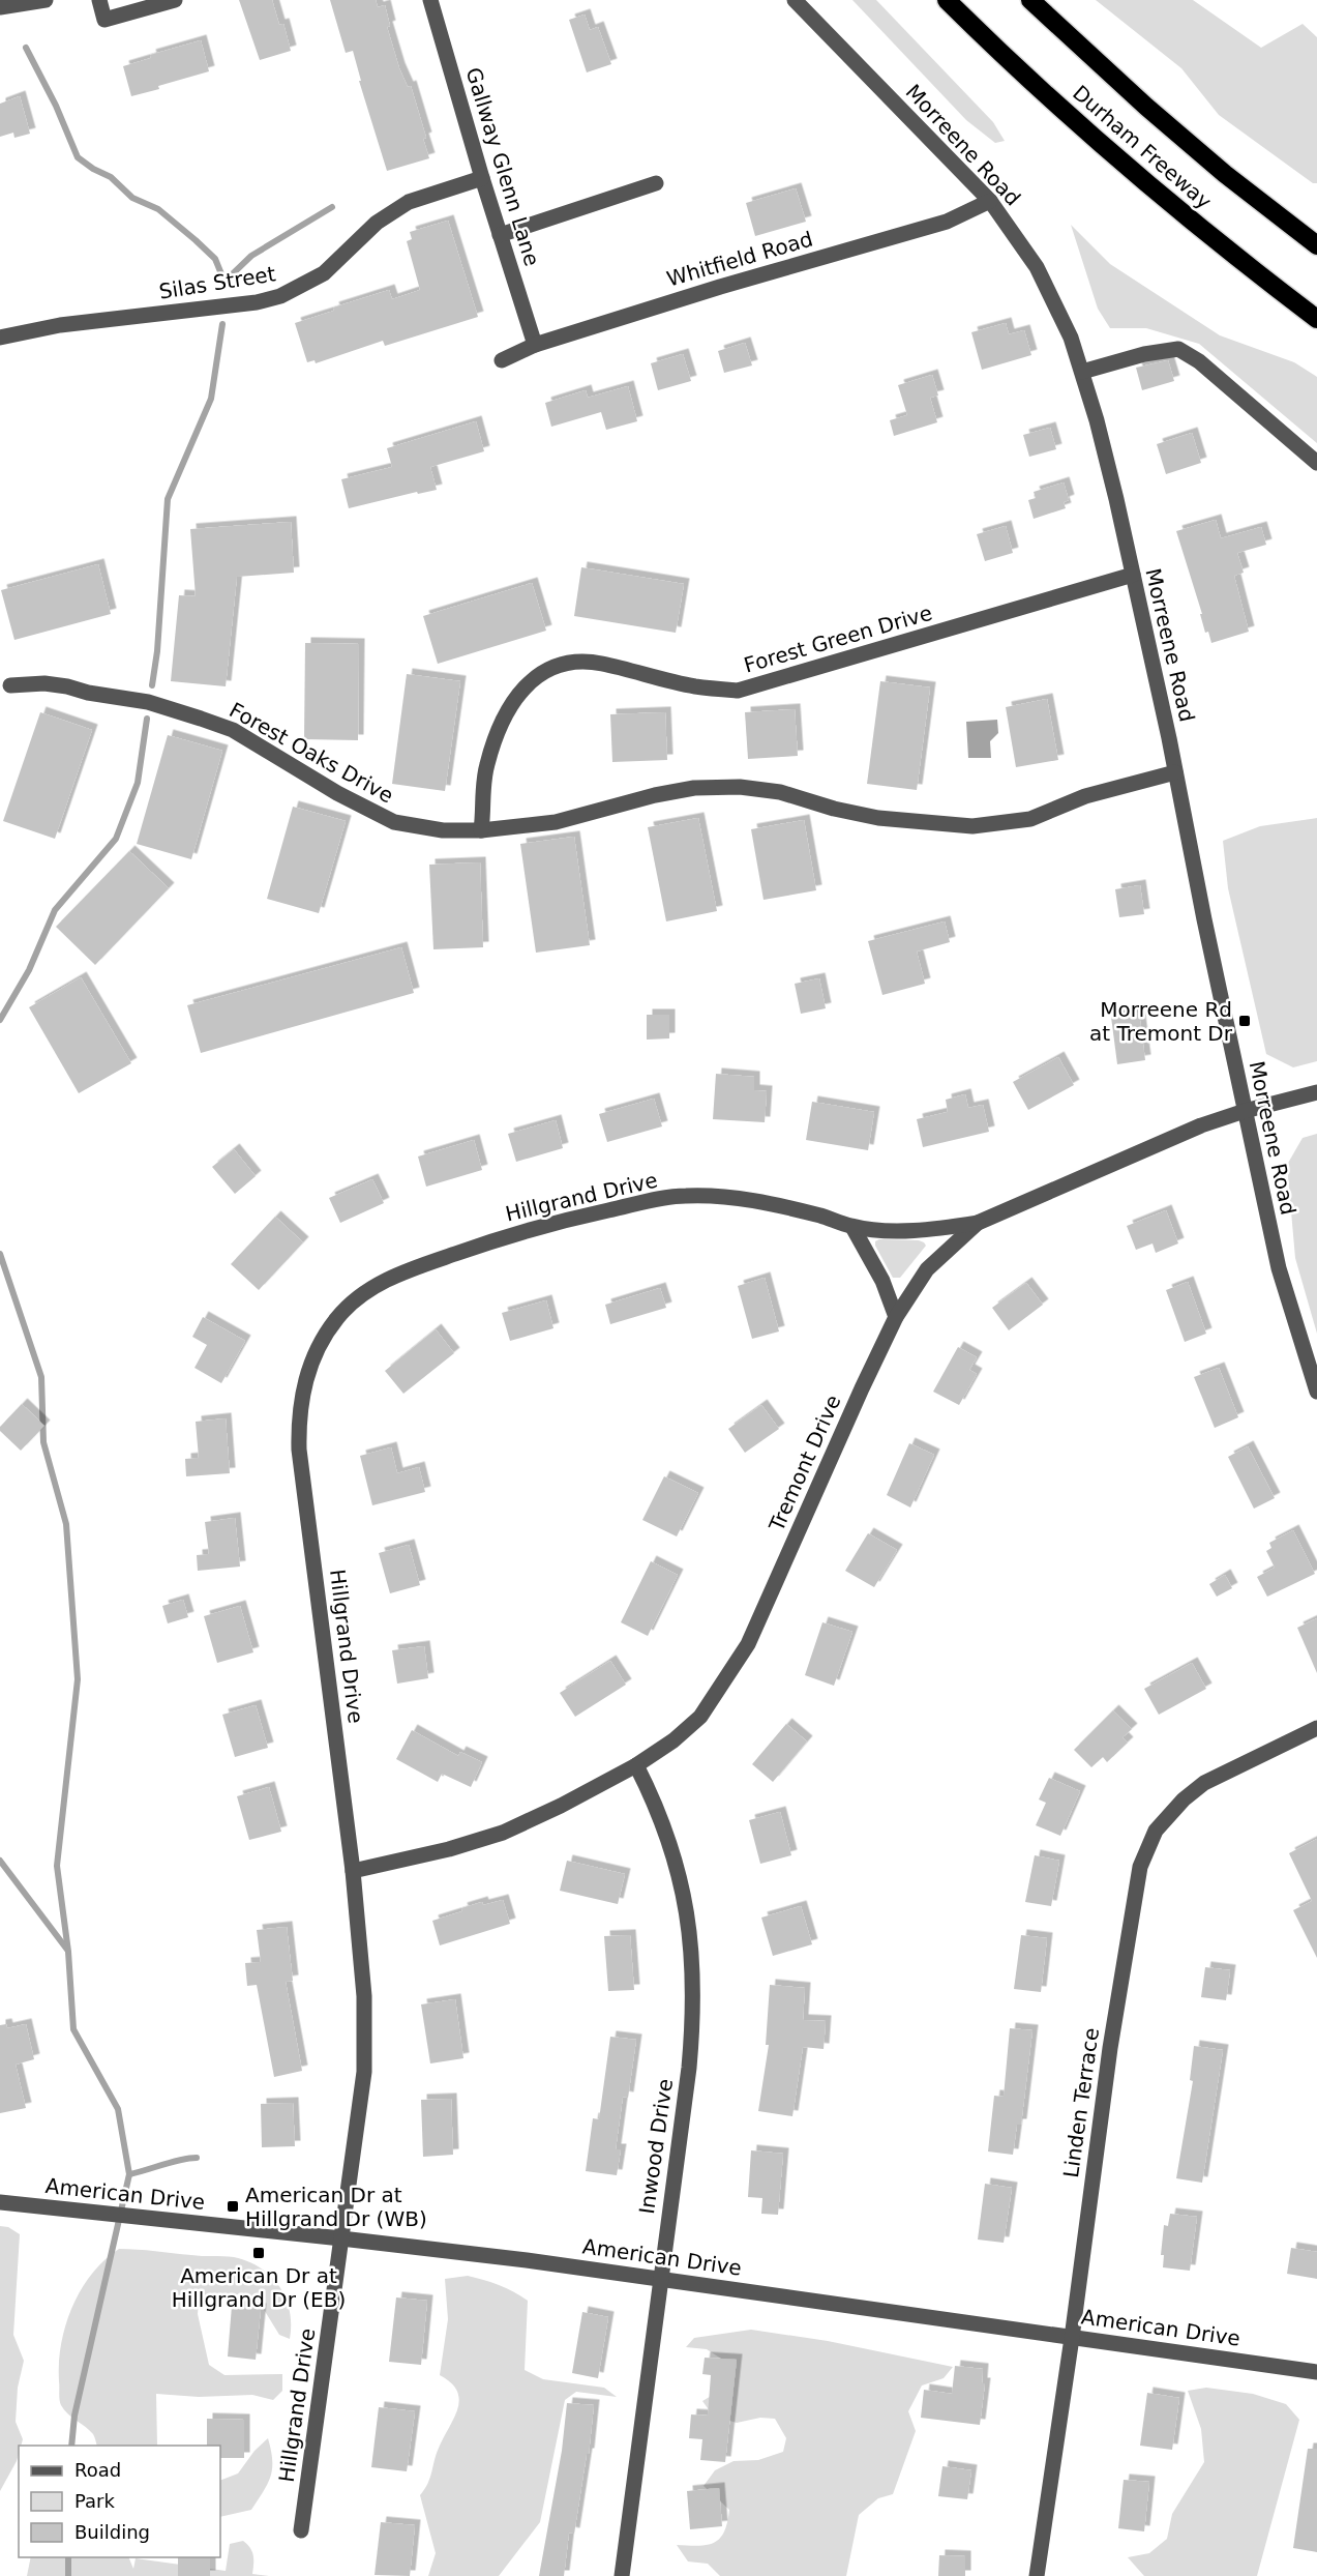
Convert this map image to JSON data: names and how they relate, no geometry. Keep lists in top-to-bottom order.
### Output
{
  "streets": {
    "highway": ["Durham Freeway"],
    "street": [
      "Morreene Road",
      "Gallway Glenn Lane",
      "Whitfield Road",
      "Silas Street",
      "Forest Green Drive",
      "Forest Oaks Drive",
      "Hillgrand Drive",
      "Tremont Drive",
      "Linden Terrace",
      "Inwood Drive",
      "American Drive"
    ]
  },
  "crossings": [
    ["Morreene Road", "Whitfield Road"],
    ["Morreene Road", "Forest Green Drive"],
    ["Morreene Road", "Forest Oaks Drive"],
    ["Morreene Road", "Tremont Drive"],
    ["Gallway Glenn Lane", "Whitfield Road"],
    ["Gallway Glenn Lane", "Silas Street"],
    ["Forest Green Drive", "Forest Oaks Drive"],
    ["Hillgrand Drive", "Tremont Drive"],
    ["Hillgrand Drive", "American Drive"],
    ["Tremont Drive", "Inwood Drive"],
    ["Linden Terrace", "American Drive"],
    ["Inwood Drive", "American Drive"]
  ],
  "places": {
    "transit": ["Morreene Rd at Tremont Dr", "American Dr at Hillgrand Dr (WB)", "American Dr at Hillgrand Dr (EB)"]
  },
  "legend": ["Road", "Park", "Building"]
}
